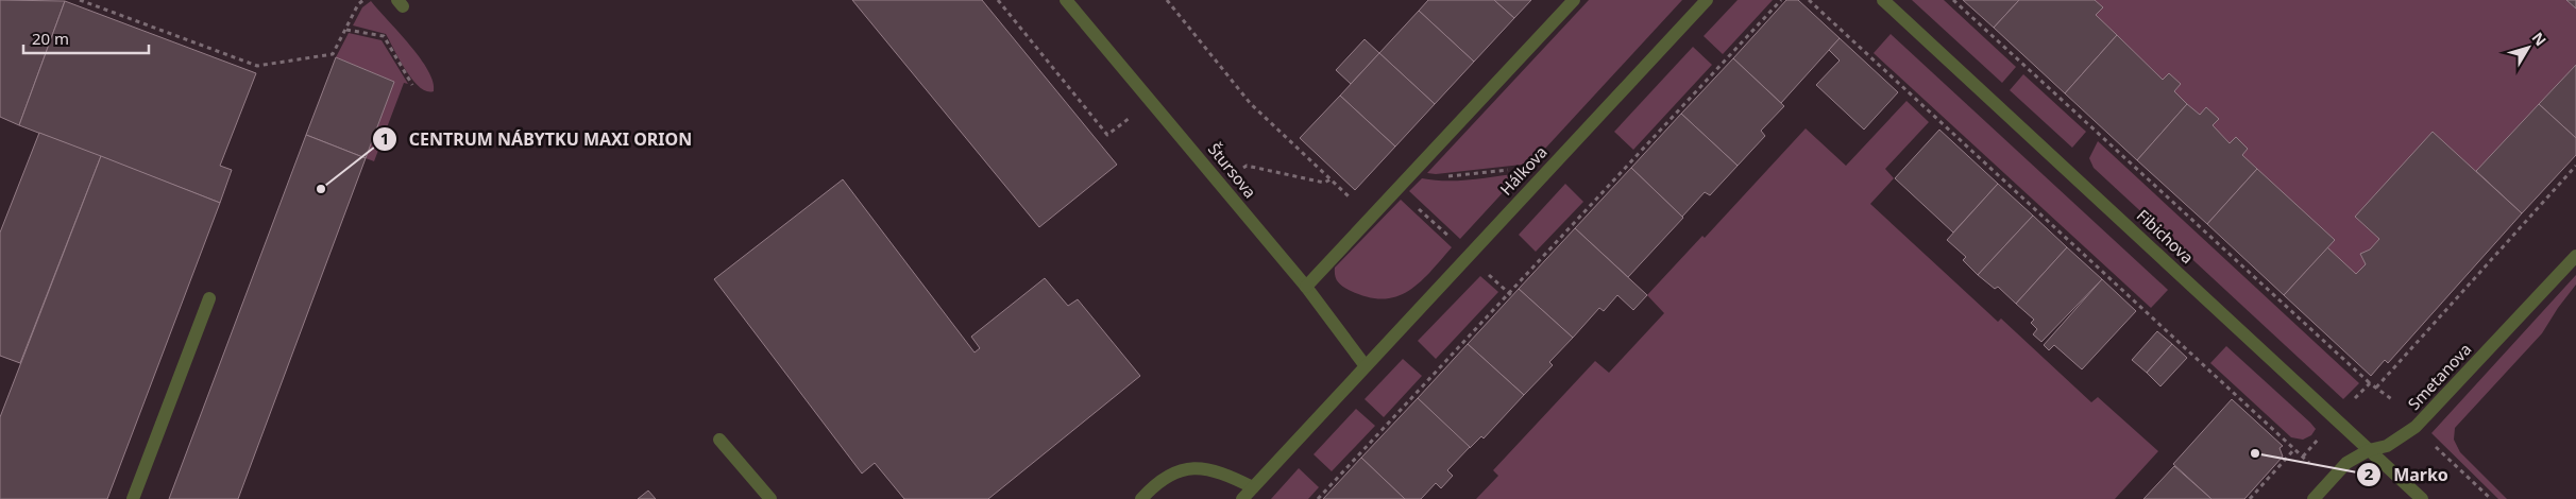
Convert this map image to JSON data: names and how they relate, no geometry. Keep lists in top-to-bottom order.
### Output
{
  "streets": {
    "street": [
      "Štursova",
      "Hálkova",
      "Fibichova",
      "Smetanova"
    ]
  },
  "crossings": [
    ["Štursova", "Hálkova"],
    ["Fibichova", "Smetanova"]
  ],
  "places": ["CENTRUM NÁBYTKU MAXI ORION", "Marko"],
  "scale_bar": "20 m",
  "north": "top right"
}
